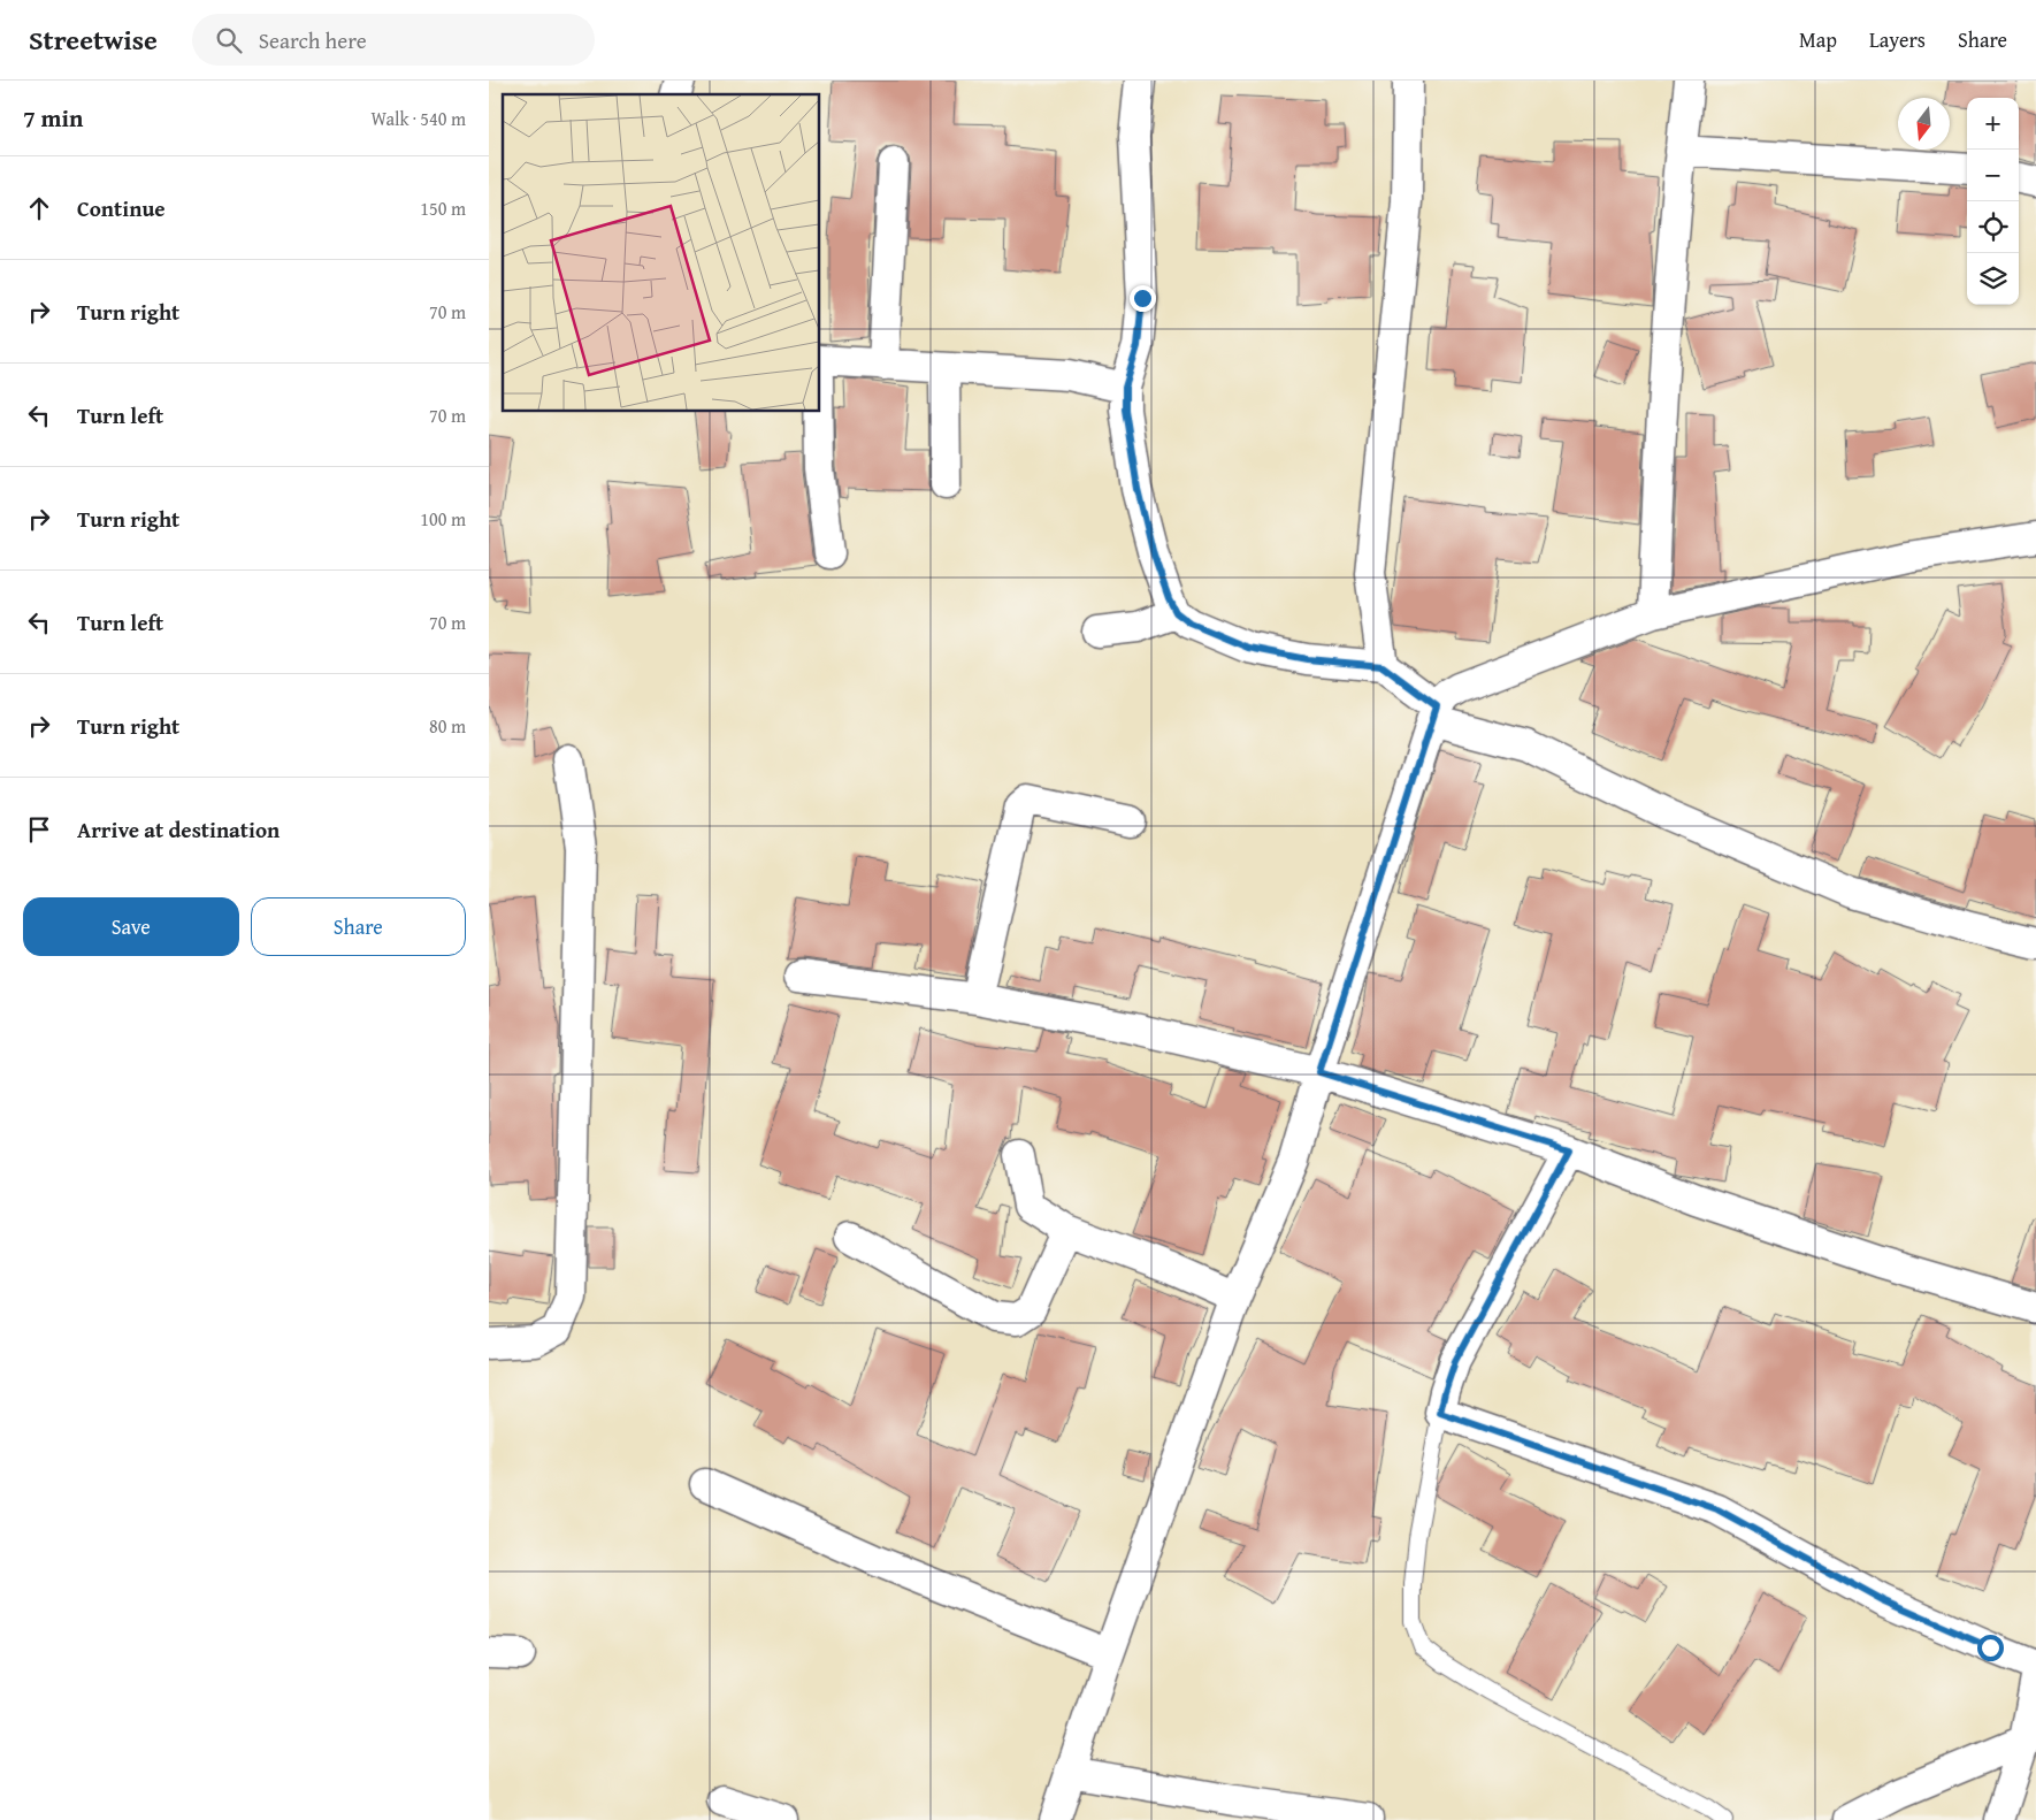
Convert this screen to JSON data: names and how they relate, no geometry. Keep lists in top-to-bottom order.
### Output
{
  "north": "bottom",
  "page": {
    "header": "Streetwise",
    "search": "Search here",
    "nav": ["Map", "Layers", "Share"],
    "heading": ["7 min", "Walk · 540 m"],
    "map_buttons": ["+", "−"],
    "list": [
      ["Continue", "150 m"],
      ["Turn right", "70 m"],
      ["Turn left", "70 m"],
      ["Turn right", "100 m"],
      ["Turn left", "70 m"],
      ["Turn right", "80 m"],
      "Arrive at destination"
    ],
    "buttons": ["Save", "Share"]
  }
}
